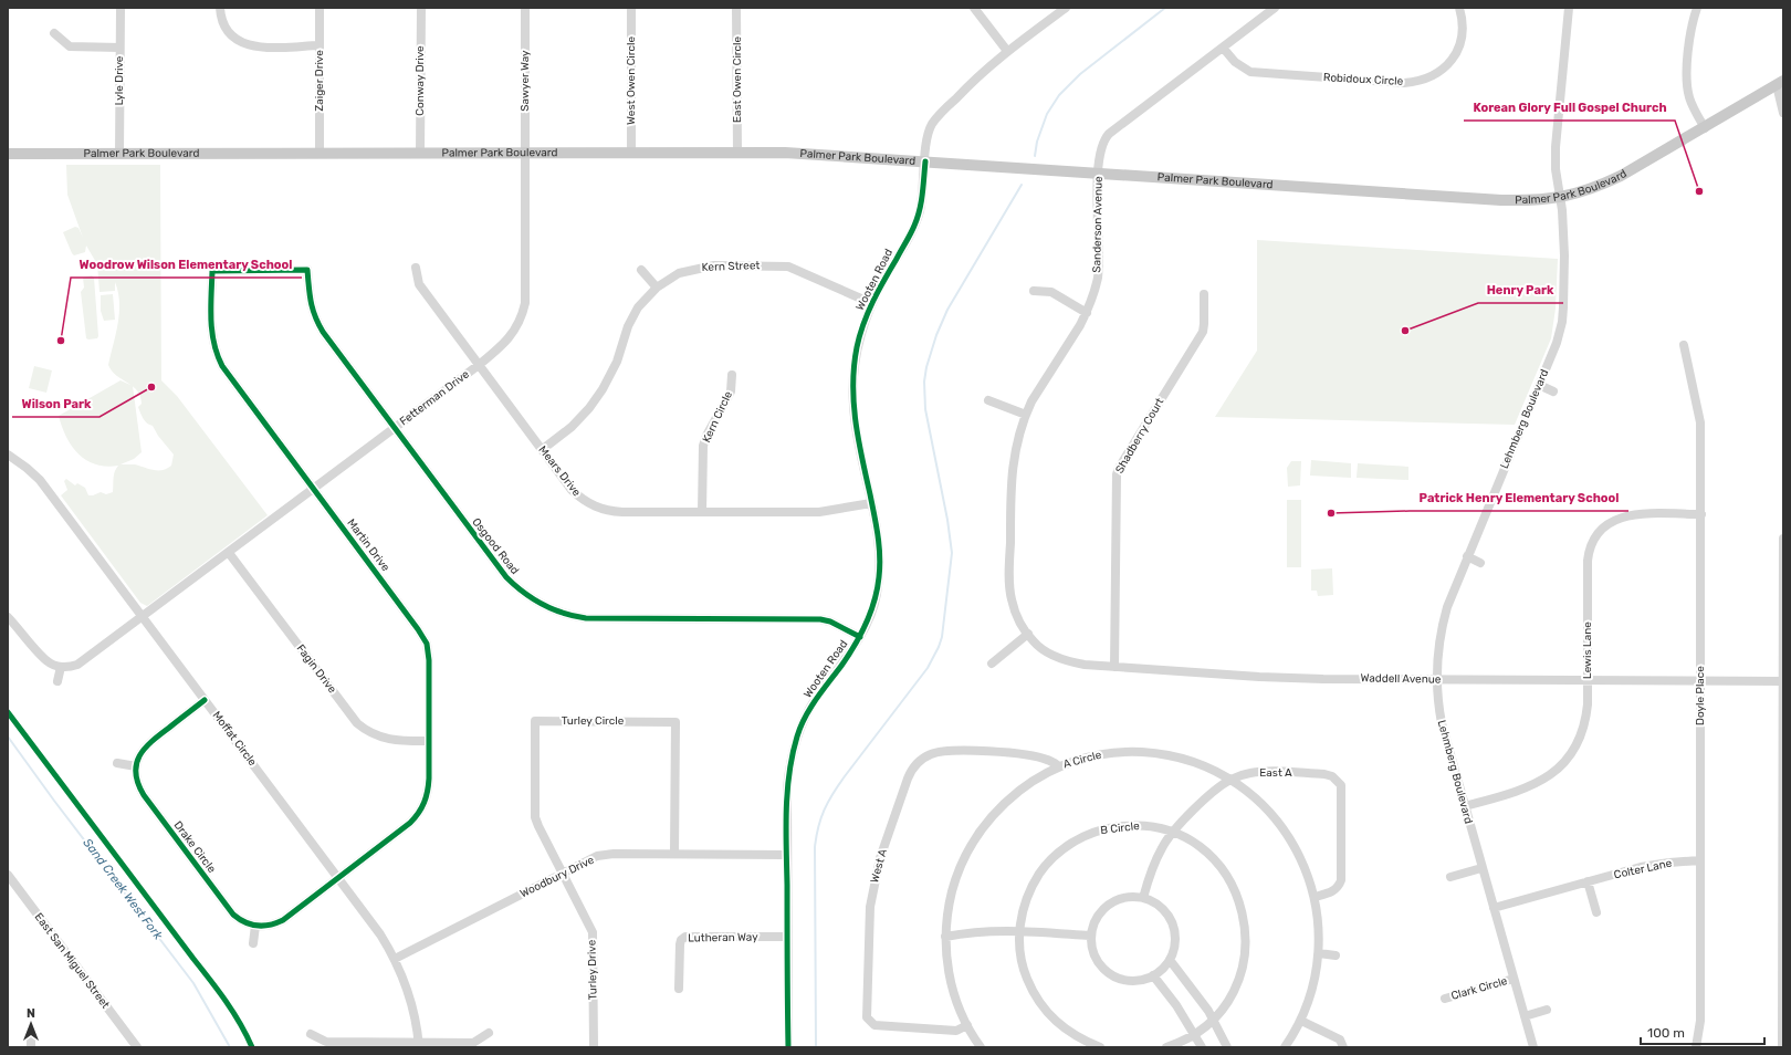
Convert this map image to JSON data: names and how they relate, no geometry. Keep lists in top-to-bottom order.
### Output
{
  "streets": {
    "main road": ["Palmer Park Boulevard"],
    "street": [
      "East Owen Circle",
      "Robidoux Circle",
      "Lyle Drive",
      "Zaiger Drive",
      "Conway Drive",
      "Sawyer Way",
      "West Owen Circle",
      "Sanderson Avenue",
      "Kern Street",
      "Wooten Road",
      "Fetterman Drive",
      "Kern Circle",
      "Lehmberg Boulevard",
      "Shadberry Court",
      "Mears Drive",
      "Martin Drive",
      "Osgood Road",
      "Lewis Lane",
      "Fagin Drive",
      "Waddell Avenue",
      "Doyle Place",
      "Turley Circle",
      "Moffat Circle",
      "A Circle",
      "East A",
      "B Circle",
      "Drake Circle",
      "West A",
      "Colter Lane",
      "Woodbury Drive",
      "Lutheran Way",
      "East San Miguel Street",
      "Turley Drive",
      "Clark Circle"
    ]
  },
  "crossings": [
    ["East Owen Circle", "Palmer Park Boulevard"],
    ["Robidoux Circle", "Sanderson Avenue"],
    ["Lyle Drive", "Palmer Park Boulevard"],
    ["Zaiger Drive", "Palmer Park Boulevard"],
    ["Conway Drive", "Palmer Park Boulevard"],
    ["Sawyer Way", "Palmer Park Boulevard"],
    ["Sawyer Way", "Fetterman Drive"],
    ["West Owen Circle", "Palmer Park Boulevard"],
    ["Palmer Park Boulevard", "Sanderson Avenue"],
    ["Palmer Park Boulevard", "Wooten Road"],
    ["Palmer Park Boulevard", "Fetterman Drive"],
    ["Palmer Park Boulevard", "Lehmberg Boulevard"],
    ["Sanderson Avenue", "Waddell Avenue"],
    ["Kern Street", "Wooten Road"],
    ["Kern Street", "Mears Drive"],
    ["Wooten Road", "Mears Drive"],
    ["Wooten Road", "Osgood Road"],
    ["Wooten Road", "Woodbury Drive"],
    ["Wooten Road", "Lutheran Way"],
    ["Fetterman Drive", "Mears Drive"],
    ["Fetterman Drive", "Martin Drive"],
    ["Fetterman Drive", "Osgood Road"],
    ["Fetterman Drive", "Fagin Drive"],
    ["Fetterman Drive", "Moffat Circle"],
    ["Kern Circle", "Mears Drive"],
    ["Lehmberg Boulevard", "Lewis Lane"],
    ["Lehmberg Boulevard", "Waddell Avenue"],
    ["Lehmberg Boulevard", "Colter Lane"],
    ["Lehmberg Boulevard", "Clark Circle"],
    ["Shadberry Court", "Waddell Avenue"],
    ["Martin Drive", "Osgood Road"],
    ["Martin Drive", "Fagin Drive"],
    ["Martin Drive", "Moffat Circle"],
    ["Lewis Lane", "Waddell Avenue"],
    ["Lewis Lane", "Doyle Place"],
    ["Waddell Avenue", "Doyle Place"],
    ["Doyle Place", "Colter Lane"],
    ["Turley Circle", "Woodbury Drive"],
    ["Turley Circle", "Turley Drive"],
    ["Moffat Circle", "Woodbury Drive"],
    ["A Circle", "East A"],
    ["A Circle", "West A"],
    ["East A", "B Circle"],
    ["Woodbury Drive", "Turley Drive"]
  ],
  "water": ["Sand Creek West Fork"],
  "places": [
    "Korean Glory Full Gospel Church",
    "Henry Park",
    "Woodrow Wilson Elementary School",
    "Wilson Park",
    "Patrick Henry Elementary School"
  ],
  "scale_bar": "100 m",
  "north": "top"
}
